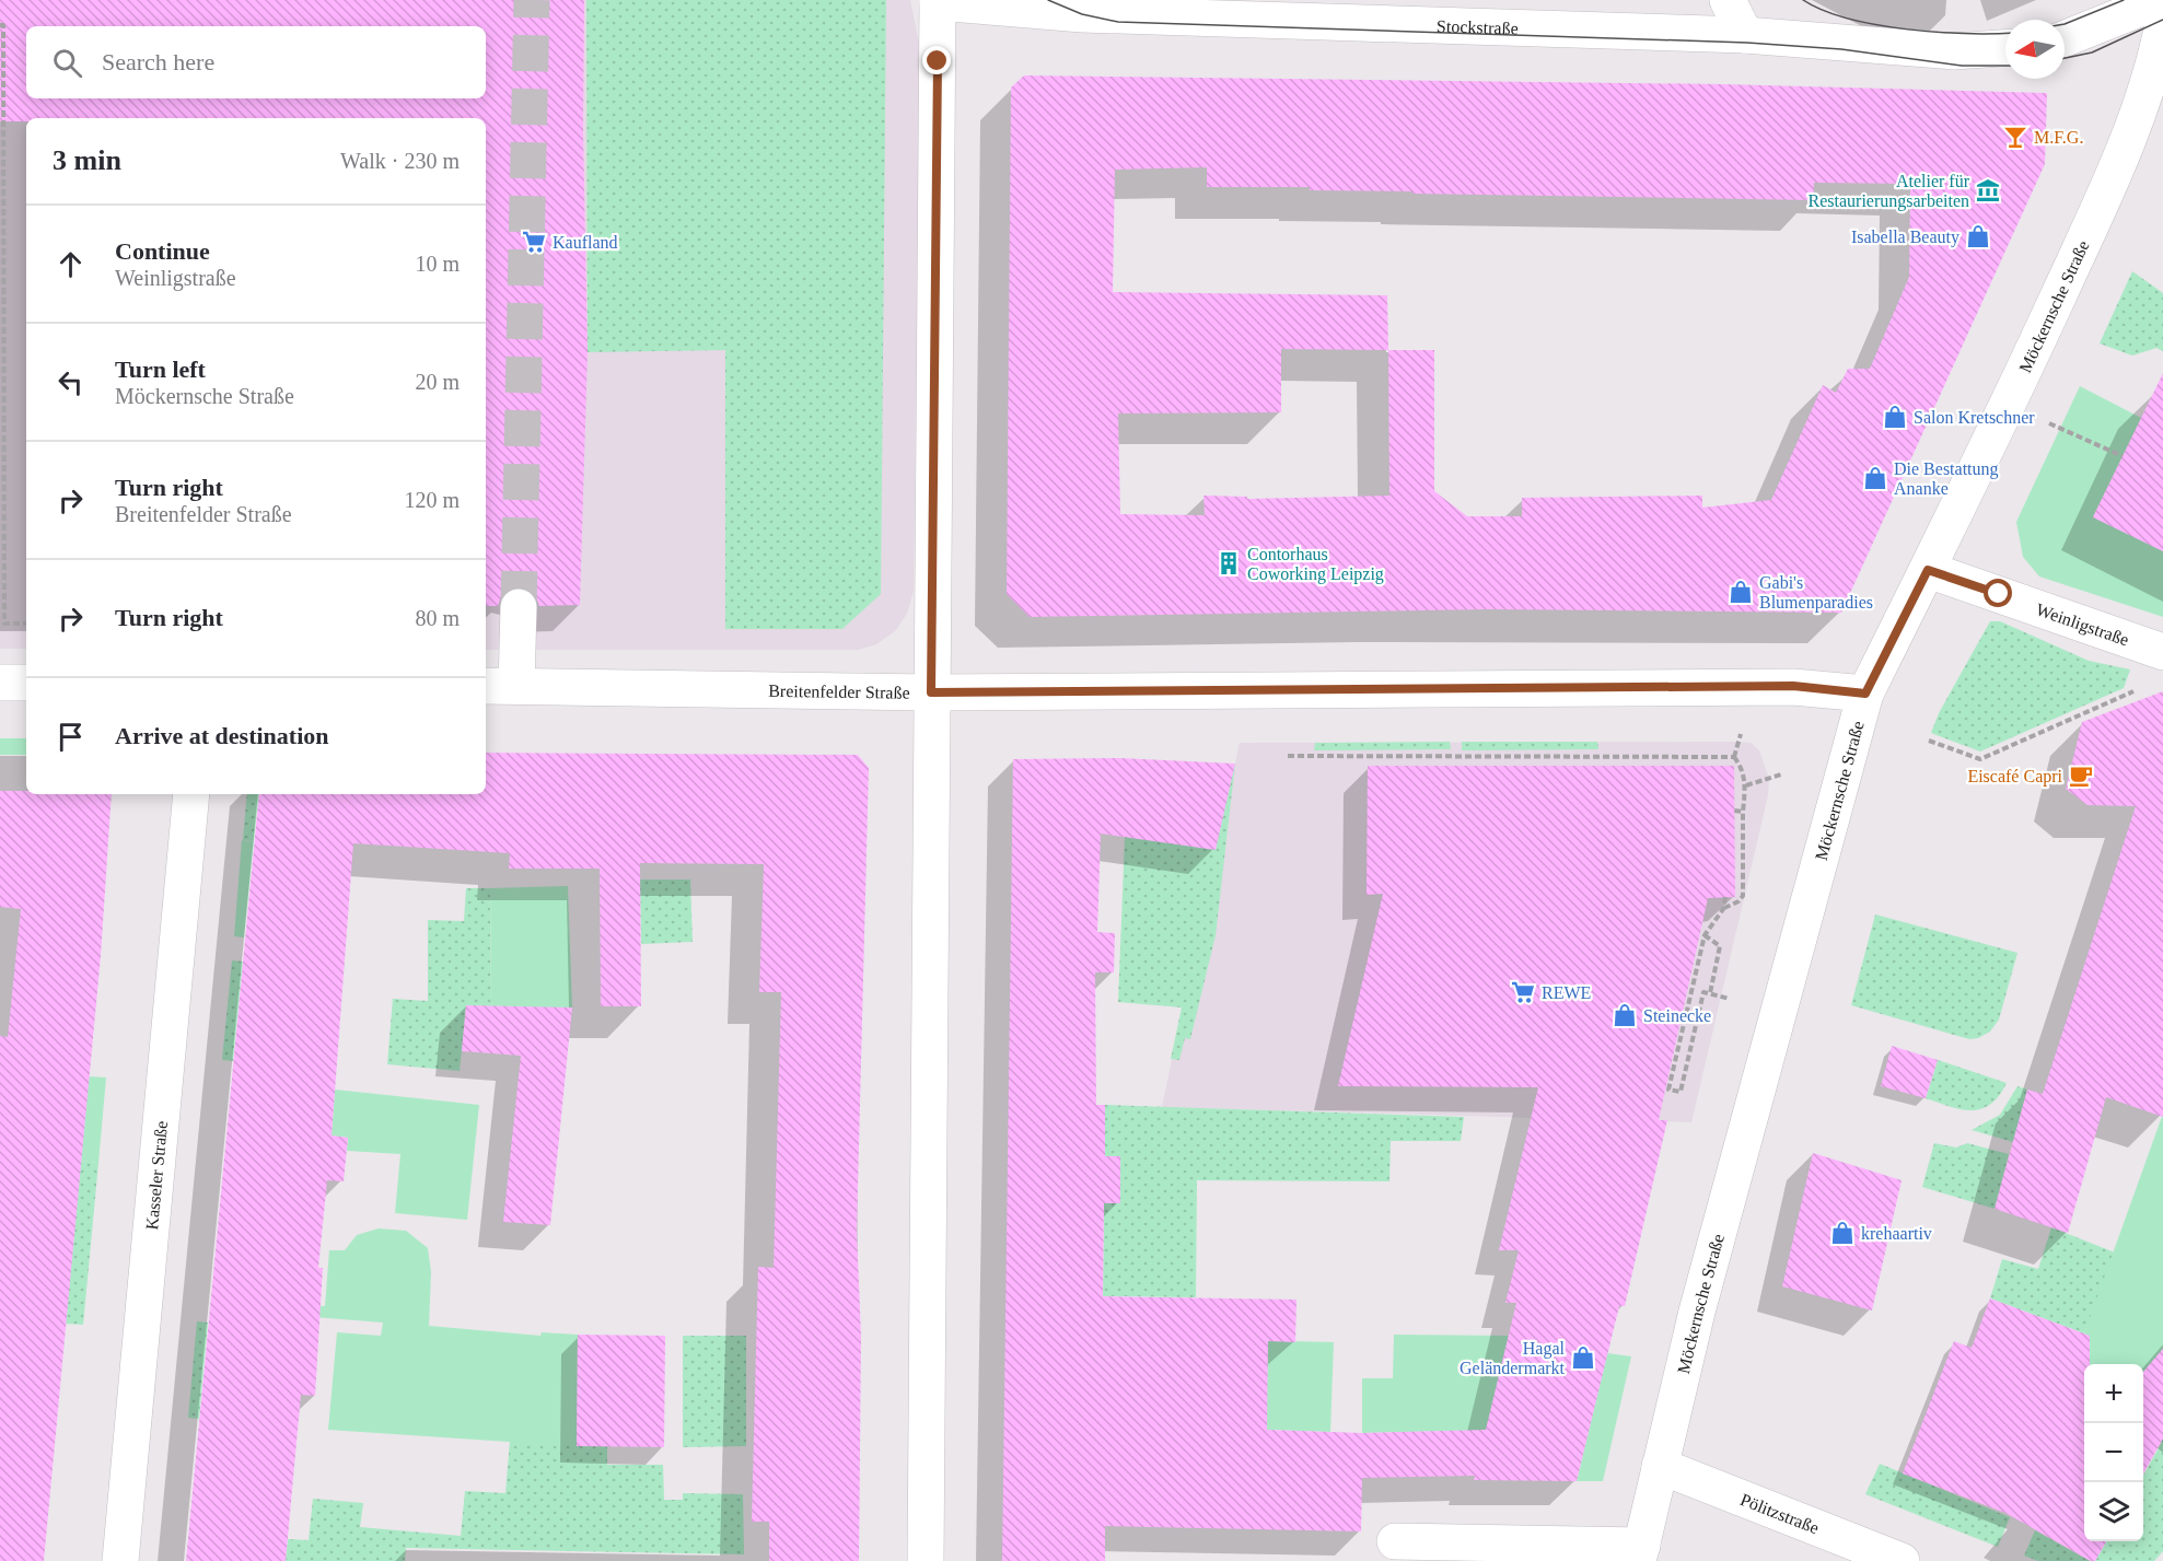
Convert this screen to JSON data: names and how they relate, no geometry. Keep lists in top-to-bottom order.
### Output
{
  "streets": {
    "street": [
      "Stockstraße",
      "Möckernsche Straße",
      "Weinligstraße",
      "Breitenfelder Straße",
      "Kasseler Straße",
      "Pölitzstraße"
    ]
  },
  "crossings": [
    ["Möckernsche Straße", "Weinligstraße"],
    ["Möckernsche Straße", "Breitenfelder Straße"],
    ["Möckernsche Straße", "Pölitzstraße"]
  ],
  "places": {
    "bar": ["M.F.G."],
    "museum": ["Atelier für Restaurierungsarbeiten"],
    "shop": [
      "Isabella Beauty",
      "Salon Kretschner",
      "Die Bestattung Ananke",
      "Gabi's Blumenparadies",
      "Steinecke",
      "krehaartiv",
      "Hagal Geländermarkt"
    ],
    "supermarket": ["Kaufland", "REWE"],
    "building": ["Contorhaus Coworking Leipzig"],
    "cafe": ["Eiscafé Capri"]
  },
  "north": "left",
  "page": {
    "search": "Search here",
    "heading": ["3 min", "Walk · 230 m"],
    "list": [
      ["Continue", "Weinligstraße", "10 m"],
      ["Turn left", "Möckernsche Straße", "20 m"],
      ["Turn right", "Breitenfelder Straße", "120 m"],
      ["Turn right", "80 m"],
      "Arrive at destination"
    ],
    "map_buttons": ["+", "−"]
  }
}
